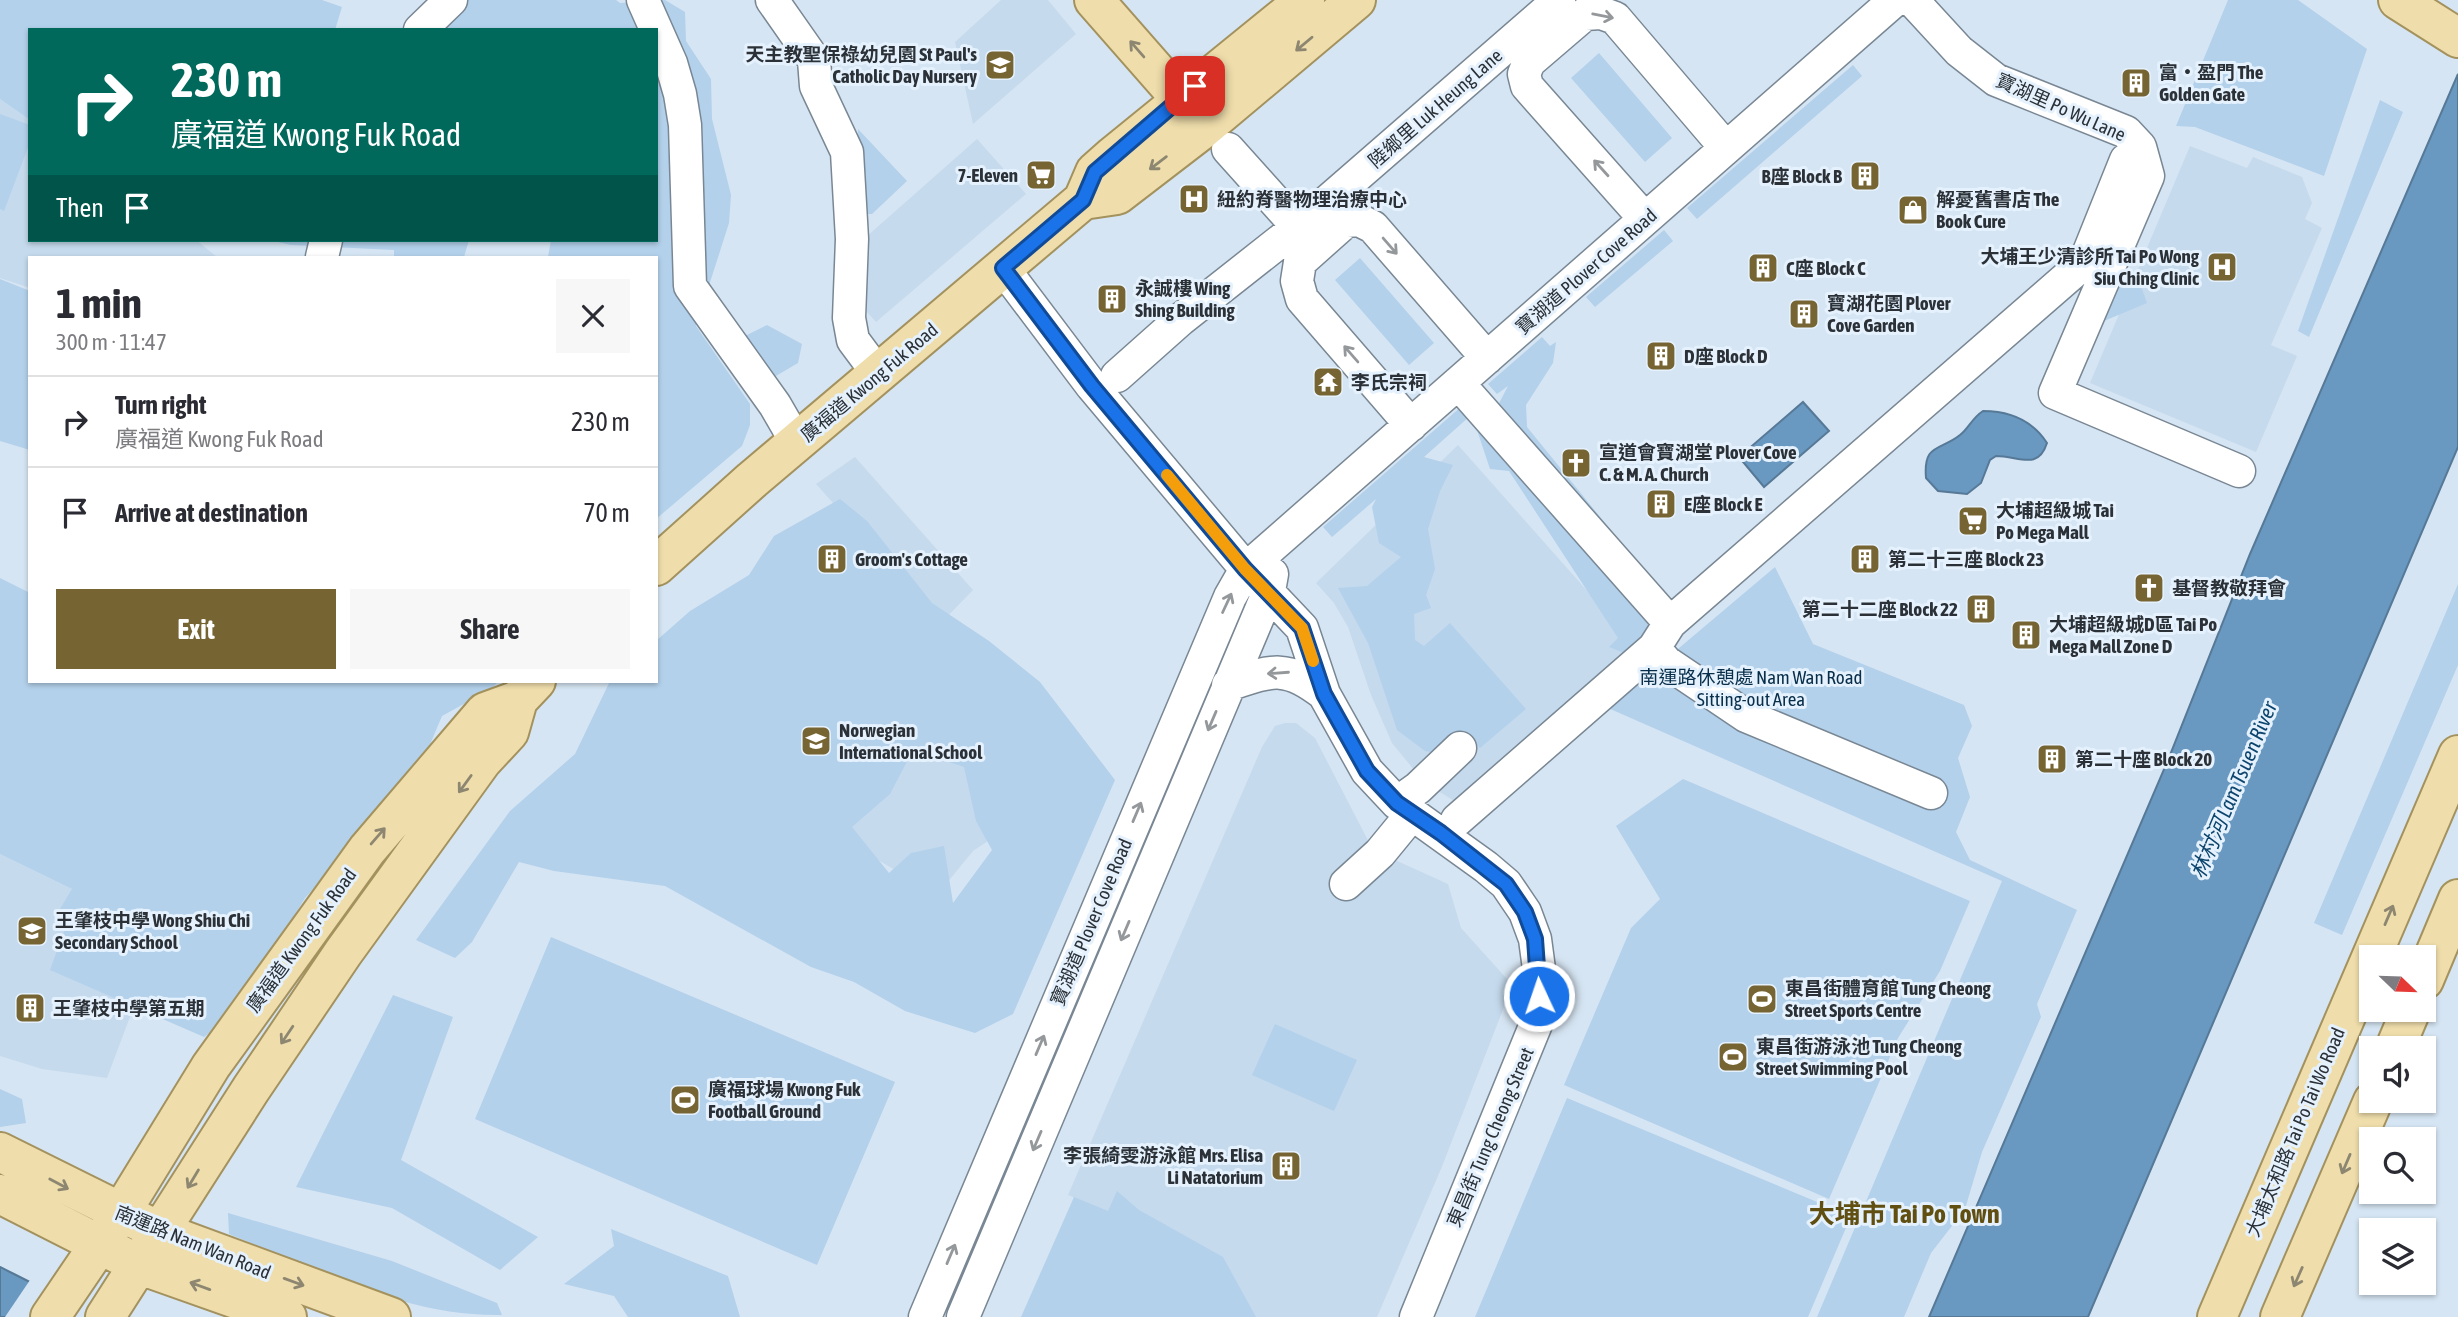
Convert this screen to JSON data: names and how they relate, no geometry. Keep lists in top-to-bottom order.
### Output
{
  "streets": {
    "main road": ["廣福道 Kwong Fuk Road", "大埔太和路 Tai Po Tai Wo Road", "南運路 Nam Wan Road"],
    "street": [
      "寶湖里 Po Wu Lane",
      "陸鄉里 Luk Heung Lane",
      "寶湖道 Plover Cove Road",
      "東昌街 Tung Cheong Street"
    ]
  },
  "crossings": [
    ["寶湖里 Po Wu Lane", "寶湖道 Plover Cove Road"],
    ["寶湖道 Plover Cove Road", "東昌街 Tung Cheong Street"],
    ["廣福道 Kwong Fuk Road", "東昌街 Tung Cheong Street"],
    ["廣福道 Kwong Fuk Road", "南運路 Nam Wan Road"]
  ],
  "districts": ["大埔市 Tai Po Town"],
  "water": ["林村河 Lam Tsuen River"],
  "parks": ["南運路休憩處 Nam Wan Road Sitting-out Area"],
  "places": {
    "school or university": ["天主教聖保祿幼兒園 St Paul's Catholic Day Nursery", "Norwegian International School", "王肇枝中學 Wong Shiu Chi Secondary School"],
    "building": [
      "富‧盈門 The Golden Gate",
      "B座 Block B",
      "C座 Block C",
      "永誠樓 Wing Shing Building",
      "寶湖花園 Plover Cove Garden",
      "D座 Block D",
      "E座 Block E",
      "Groom's Cottage",
      "第二十三座 Block 23",
      "第二十二座 Block 22",
      "大埔超級城D區 Tai Po Mega Mall Zone D",
      "第二十座 Block 20",
      "王肇枝中學第五期",
      "李張綺雯游泳館 Mrs. Elisa Li Natatorium"
    ],
    "supermarket": ["7-Eleven", "大埔超級城 Tai Po Mega Mall"],
    "hospital": ["紐約脊醫物理治療中心", "大埔王少清診所 Tai Po Wong Siu Ching Clinic"],
    "shop": ["解憂舊書店 The Book Cure"],
    "temple": ["李氏宗祠"],
    "church": ["宣道會寶湖堂 Plover Cove C. & M. A. Church", "基督教敬拜會"],
    "sports": ["東昌街體育館 Tung Cheong Street Sports Centre", "東昌街游泳池 Tung Cheong Street Swimming Pool", "廣福球場 Kwong Fuk Football Ground"]
  },
  "north": "bottom right",
  "page": {
    "turn": ["230 m", "廣福道 Kwong Fuk Road"],
    "then": "Then",
    "heading": ["1 min", "300 m · 11:47"],
    "list": [
      {
        "name": "Turn right",
        "note": "廣福道 Kwong Fuk Road",
        "value": "230 m"
      },
      {
        "name": "Arrive at destination",
        "value": "70 m"
      }
    ],
    "buttons": ["Exit", "Share"]
  }
}
